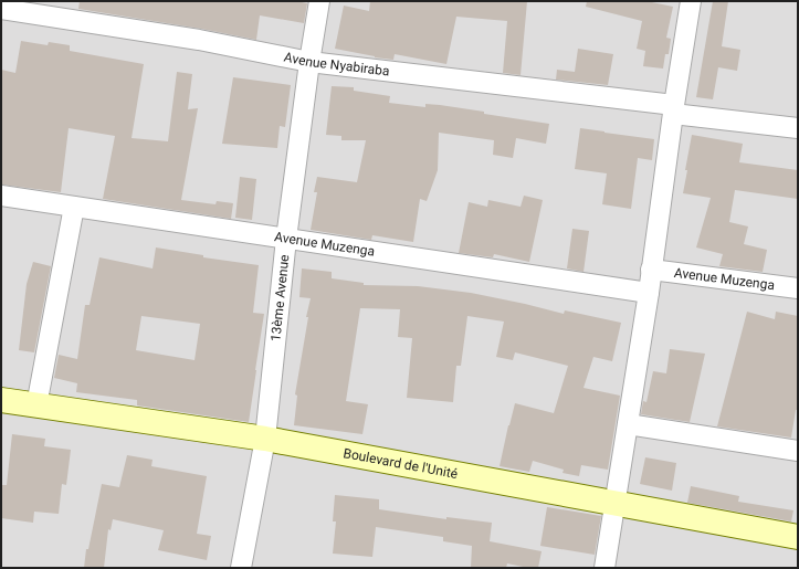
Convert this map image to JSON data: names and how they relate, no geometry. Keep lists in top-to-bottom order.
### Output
{
  "streets": {
    "street": [
      "Avenue Nyabiraba",
      "Avenue Muzenga",
      "13ème Avenue",
      "Boulevard de l'Unité"
    ]
  },
  "crossings": [
    ["Avenue Nyabiraba", "13ème Avenue"],
    ["Avenue Muzenga", "13ème Avenue"],
    ["13ème Avenue", "Boulevard de l'Unité"]
  ]
}
